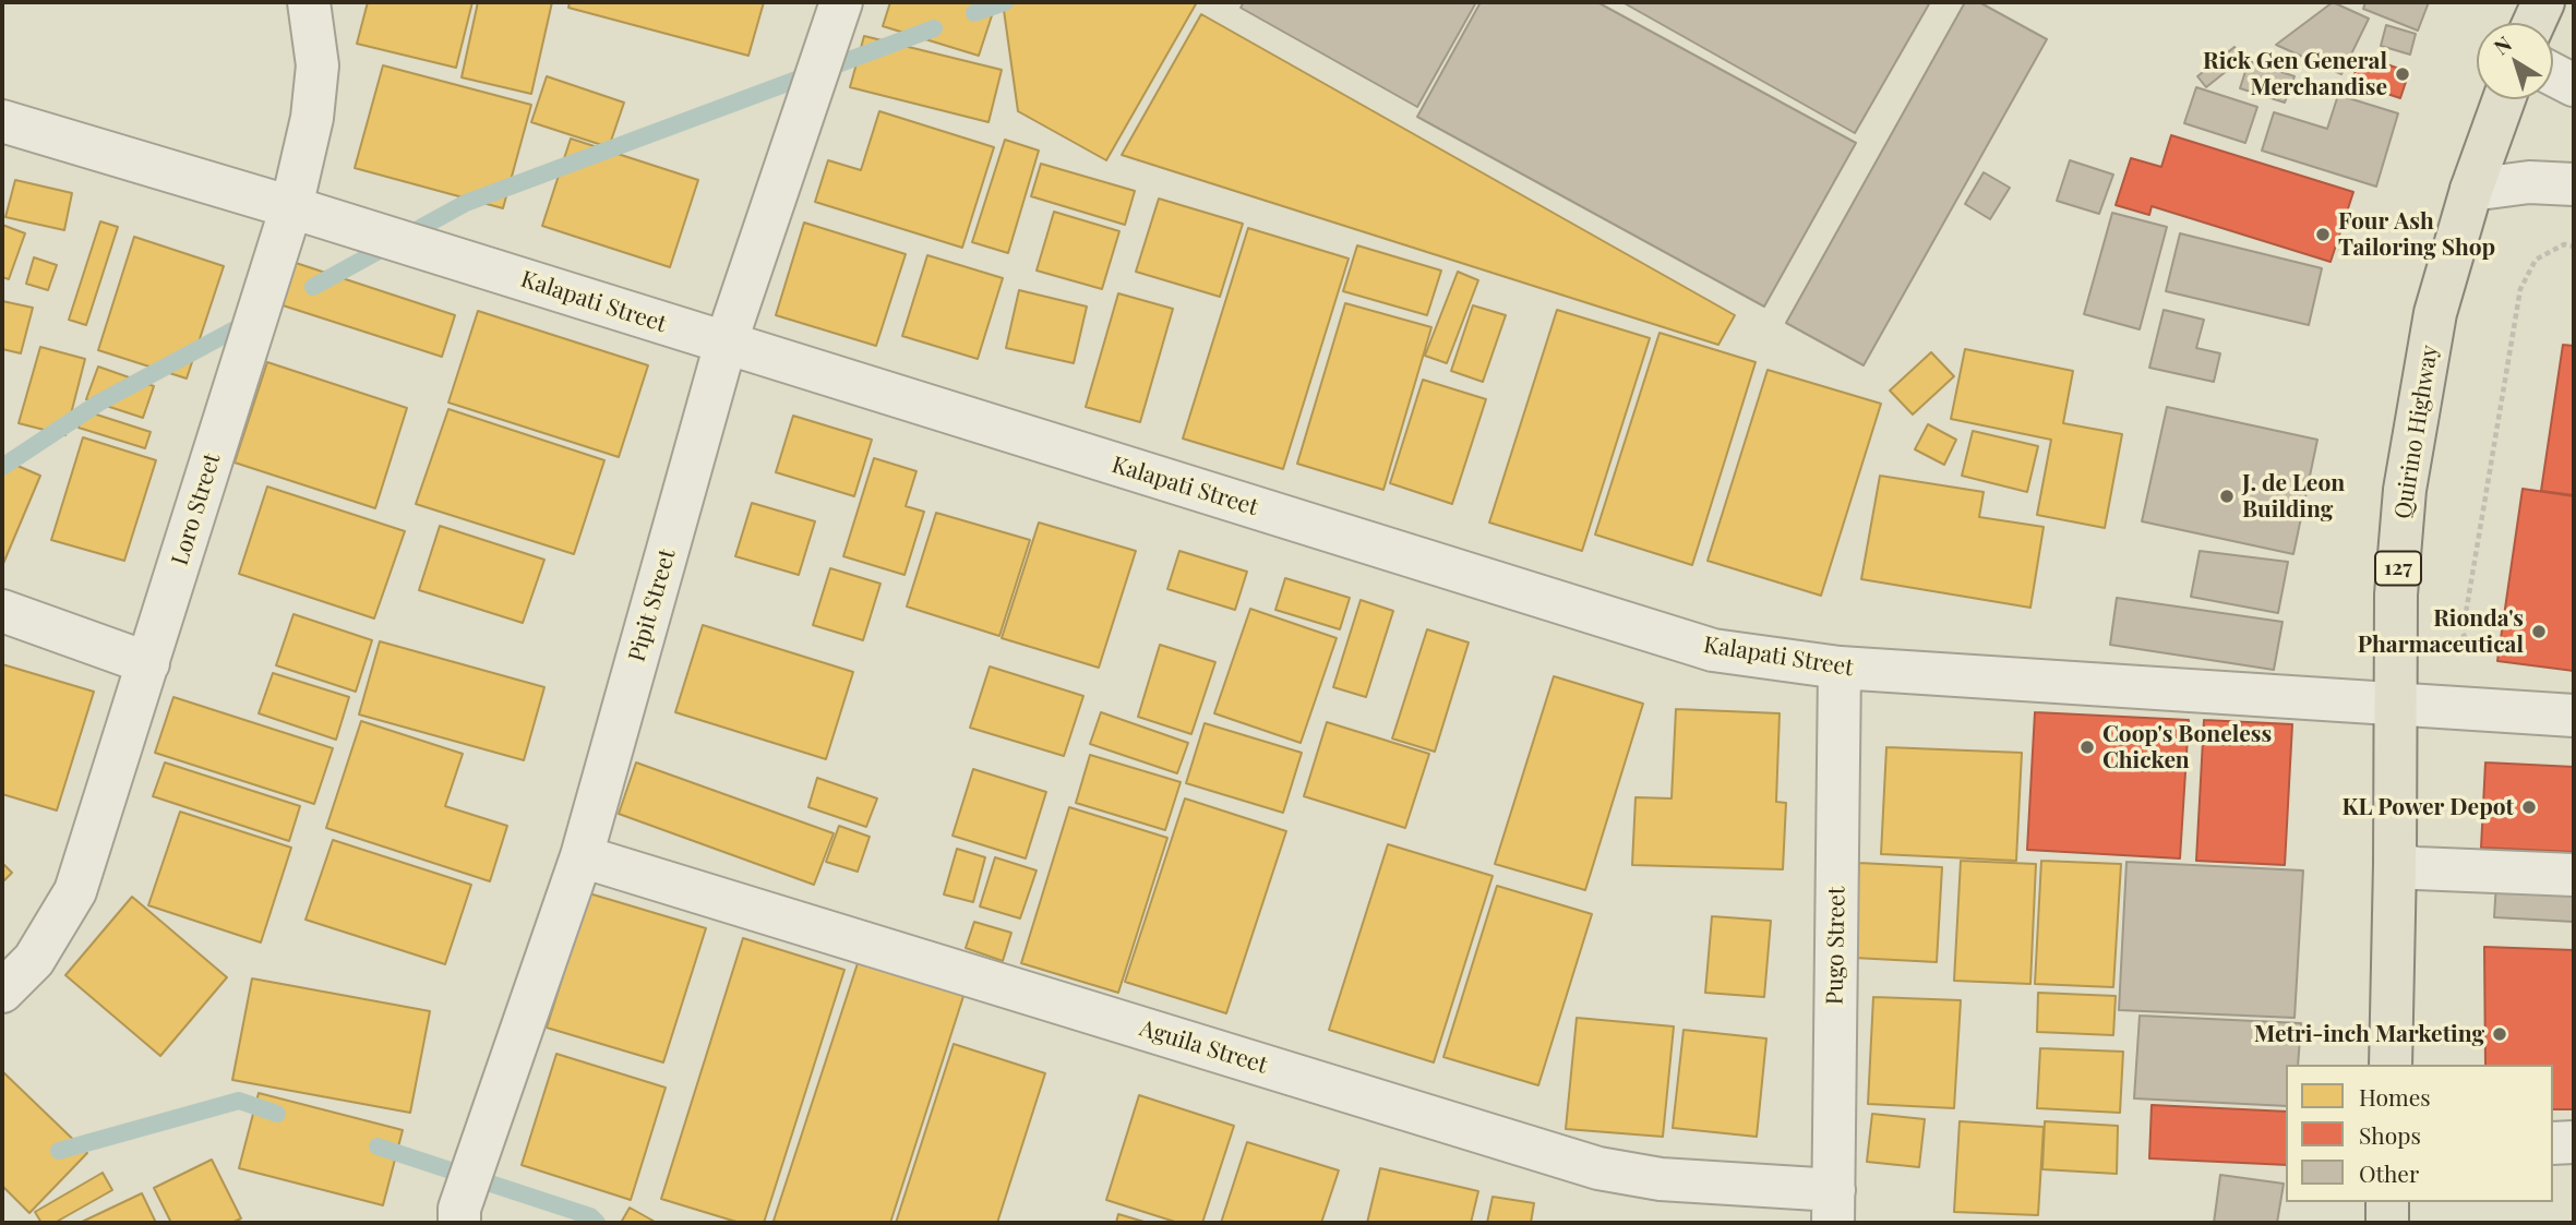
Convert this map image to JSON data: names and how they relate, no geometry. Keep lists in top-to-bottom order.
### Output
{
  "streets": {
    "main road": ["Quirino Highway", "127"],
    "street": [
      "Kalapati Street",
      "Loro Street",
      "Pipit Street",
      "Pugo Street",
      "Aguila Street"
    ]
  },
  "crossings": [
    ["Kalapati Street", "Quirino Highway"],
    ["Kalapati Street", "Loro Street"],
    ["Kalapati Street", "Pipit Street"],
    ["Kalapati Street", "Pugo Street"],
    ["Pipit Street", "Aguila Street"],
    ["Pugo Street", "Aguila Street"]
  ],
  "places": [
    "Rick Gen General Merchandise",
    "Four Ash Tailoring Shop",
    "J. de Leon Building",
    "Rionda's Pharmaceutical",
    "Coop's Boneless Chicken",
    "KL Power Depot",
    "Metri-inch Marketing"
  ],
  "legend": ["Homes", "Shops", "Other"],
  "north": "top left"
}
